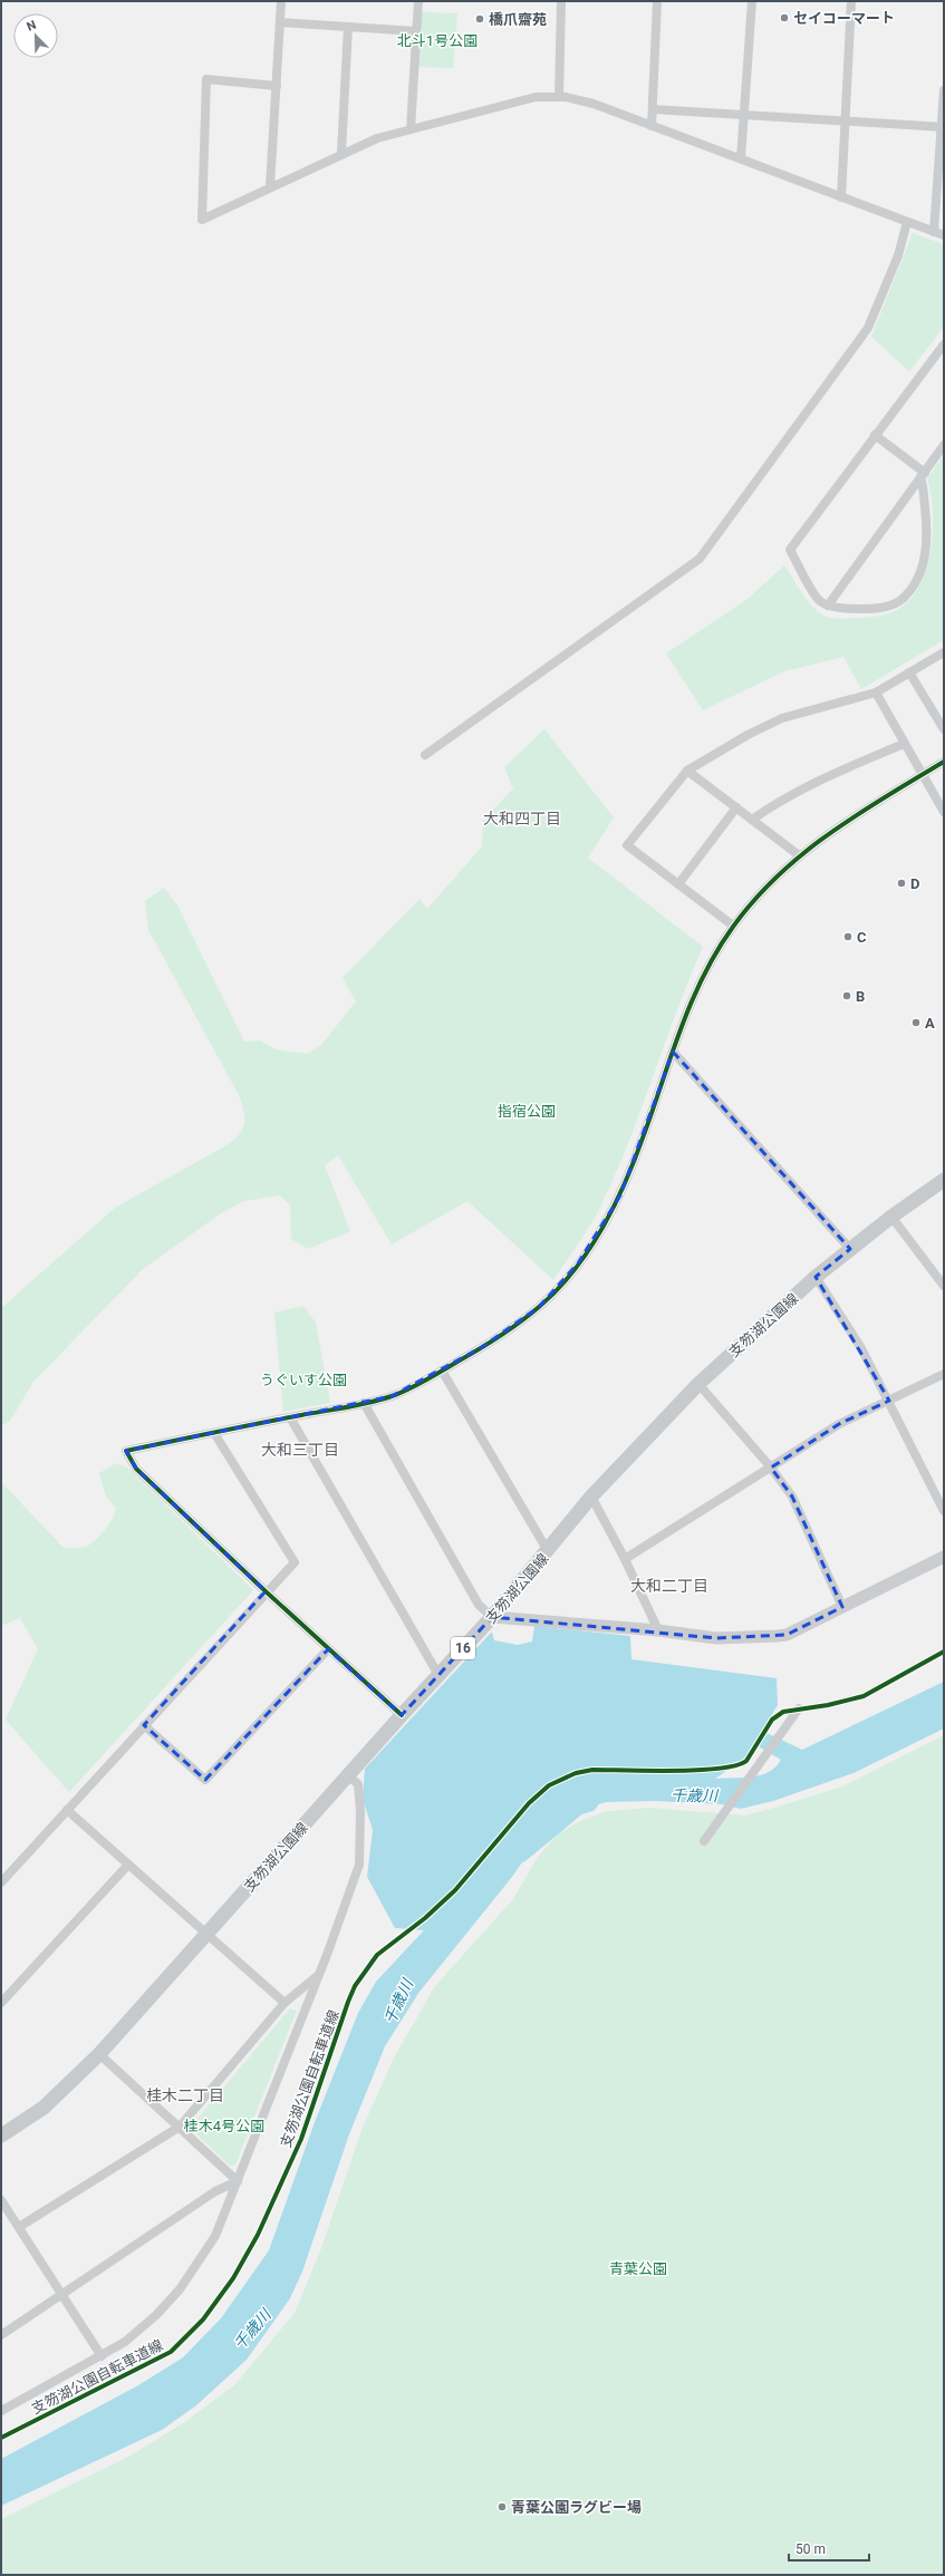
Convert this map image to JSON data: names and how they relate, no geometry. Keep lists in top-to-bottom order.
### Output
{
  "streets": {
    "main road": ["支笏湖公園線", "16"],
    "cycle path": ["支笏湖公園自転車道線"]
  },
  "districts": [
    "大和四丁目",
    "大和三丁目",
    "大和二丁目",
    "桂木二丁目"
  ],
  "water": ["千歳川"],
  "parks": [
    "北斗1号公園",
    "指宿公園",
    "うぐいす公園",
    "桂木4号公園",
    "青葉公園"
  ],
  "places": [
    "セイコーマート",
    "橋爪齋苑",
    "D",
    "C",
    "B",
    "A",
    "青葉公園ラグビー場"
  ],
  "scale_bar": "50 m",
  "north": "top left"
}
